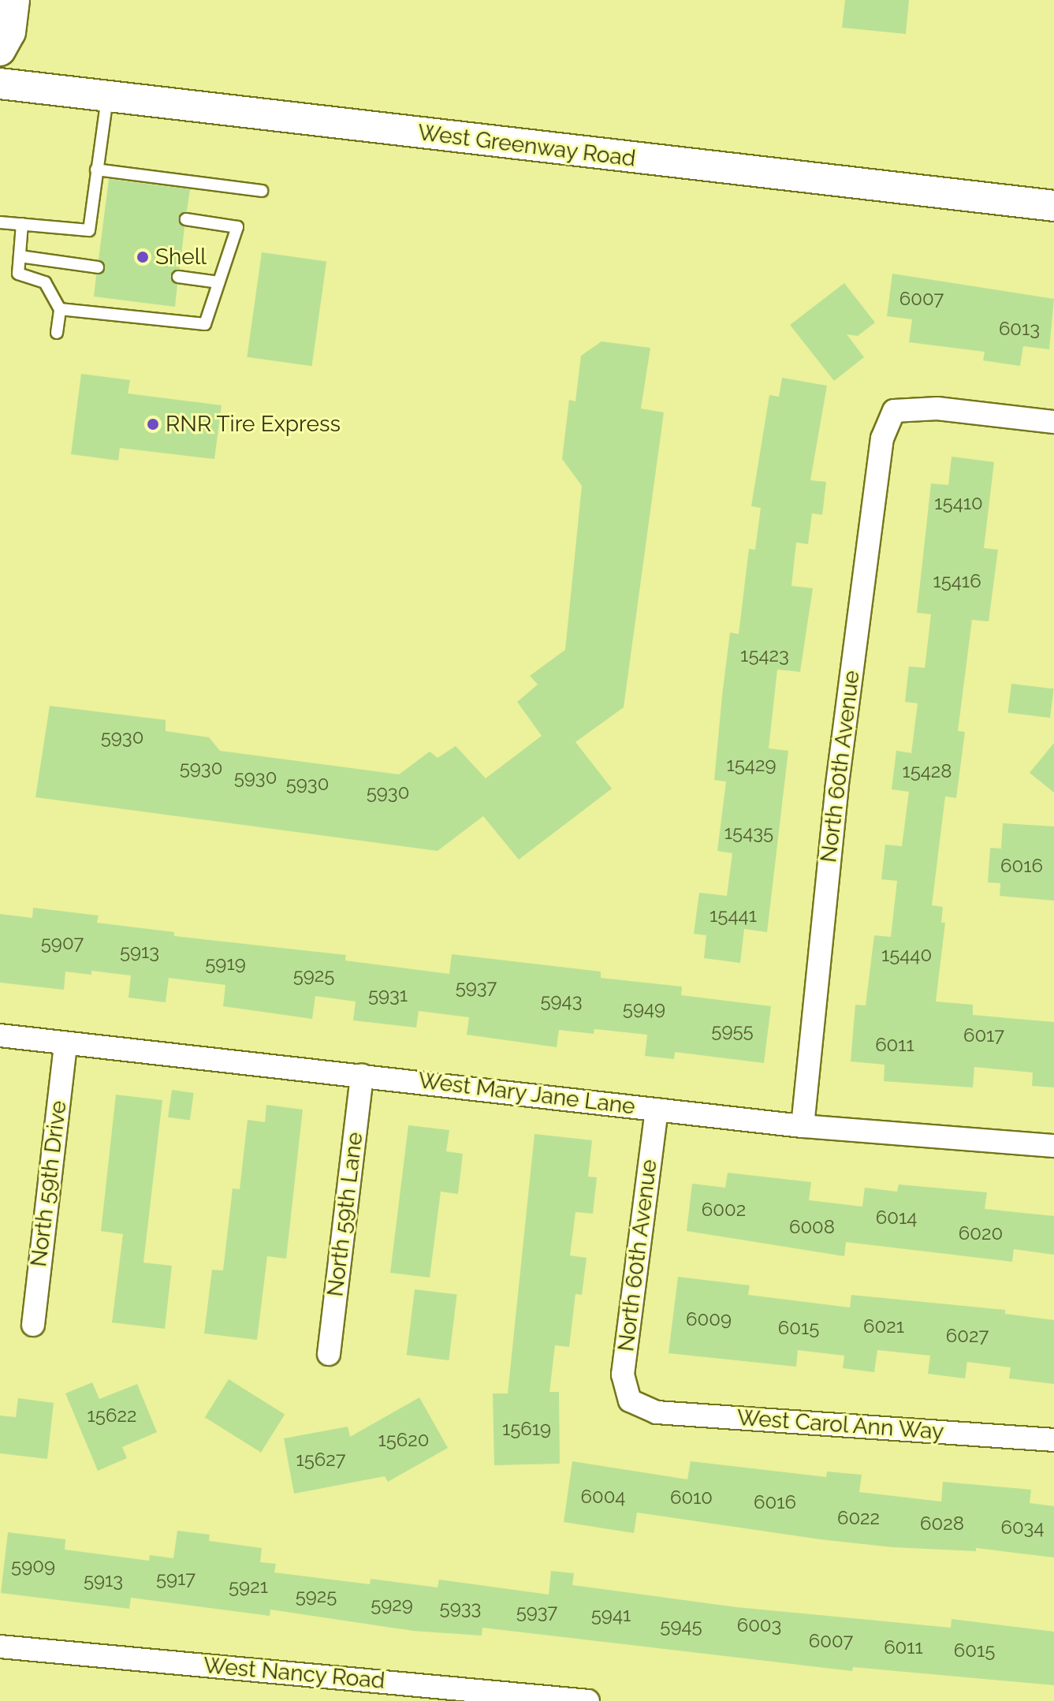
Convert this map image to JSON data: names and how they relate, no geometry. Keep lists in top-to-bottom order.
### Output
{
  "streets": {
    "main road": ["West Greenway Road"],
    "street": [
      "North 60th Avenue",
      "West Mary Jane Lane",
      "North 59th Drive",
      "North 59th Lane",
      "West Carol Ann Way",
      "West Nancy Road"
    ]
  },
  "crossings": [
    ["North 60th Avenue", "West Mary Jane Lane"],
    ["North 60th Avenue", "West Carol Ann Way"],
    ["West Mary Jane Lane", "North 59th Drive"],
    ["West Mary Jane Lane", "North 59th Lane"]
  ],
  "places": ["Shell", "RNR Tire Express"],
  "house_numbers": [
    "6007",
    "6013",
    "15410",
    "15416",
    "15423",
    "5930",
    "15429",
    "5930",
    "15428",
    "5930",
    "5930",
    "5930",
    "15435",
    "6016",
    "15441",
    "5907",
    "5913",
    "15440",
    "5919",
    "5925",
    "5937",
    "5931",
    "5943",
    "5949",
    "5955",
    "6017",
    "6011",
    "6002",
    "6014",
    "6008",
    "6020",
    "6009",
    "6021",
    "6015",
    "6027",
    "15622",
    "15619",
    "15620",
    "15627",
    "6004",
    "6010",
    "6016",
    "6022",
    "6028",
    "6034",
    "5909",
    "5917",
    "5913",
    "5921",
    "5925",
    "5929",
    "5933",
    "5937",
    "5941",
    "6003",
    "5945",
    "6007",
    "6011",
    "6015"
  ]
}
